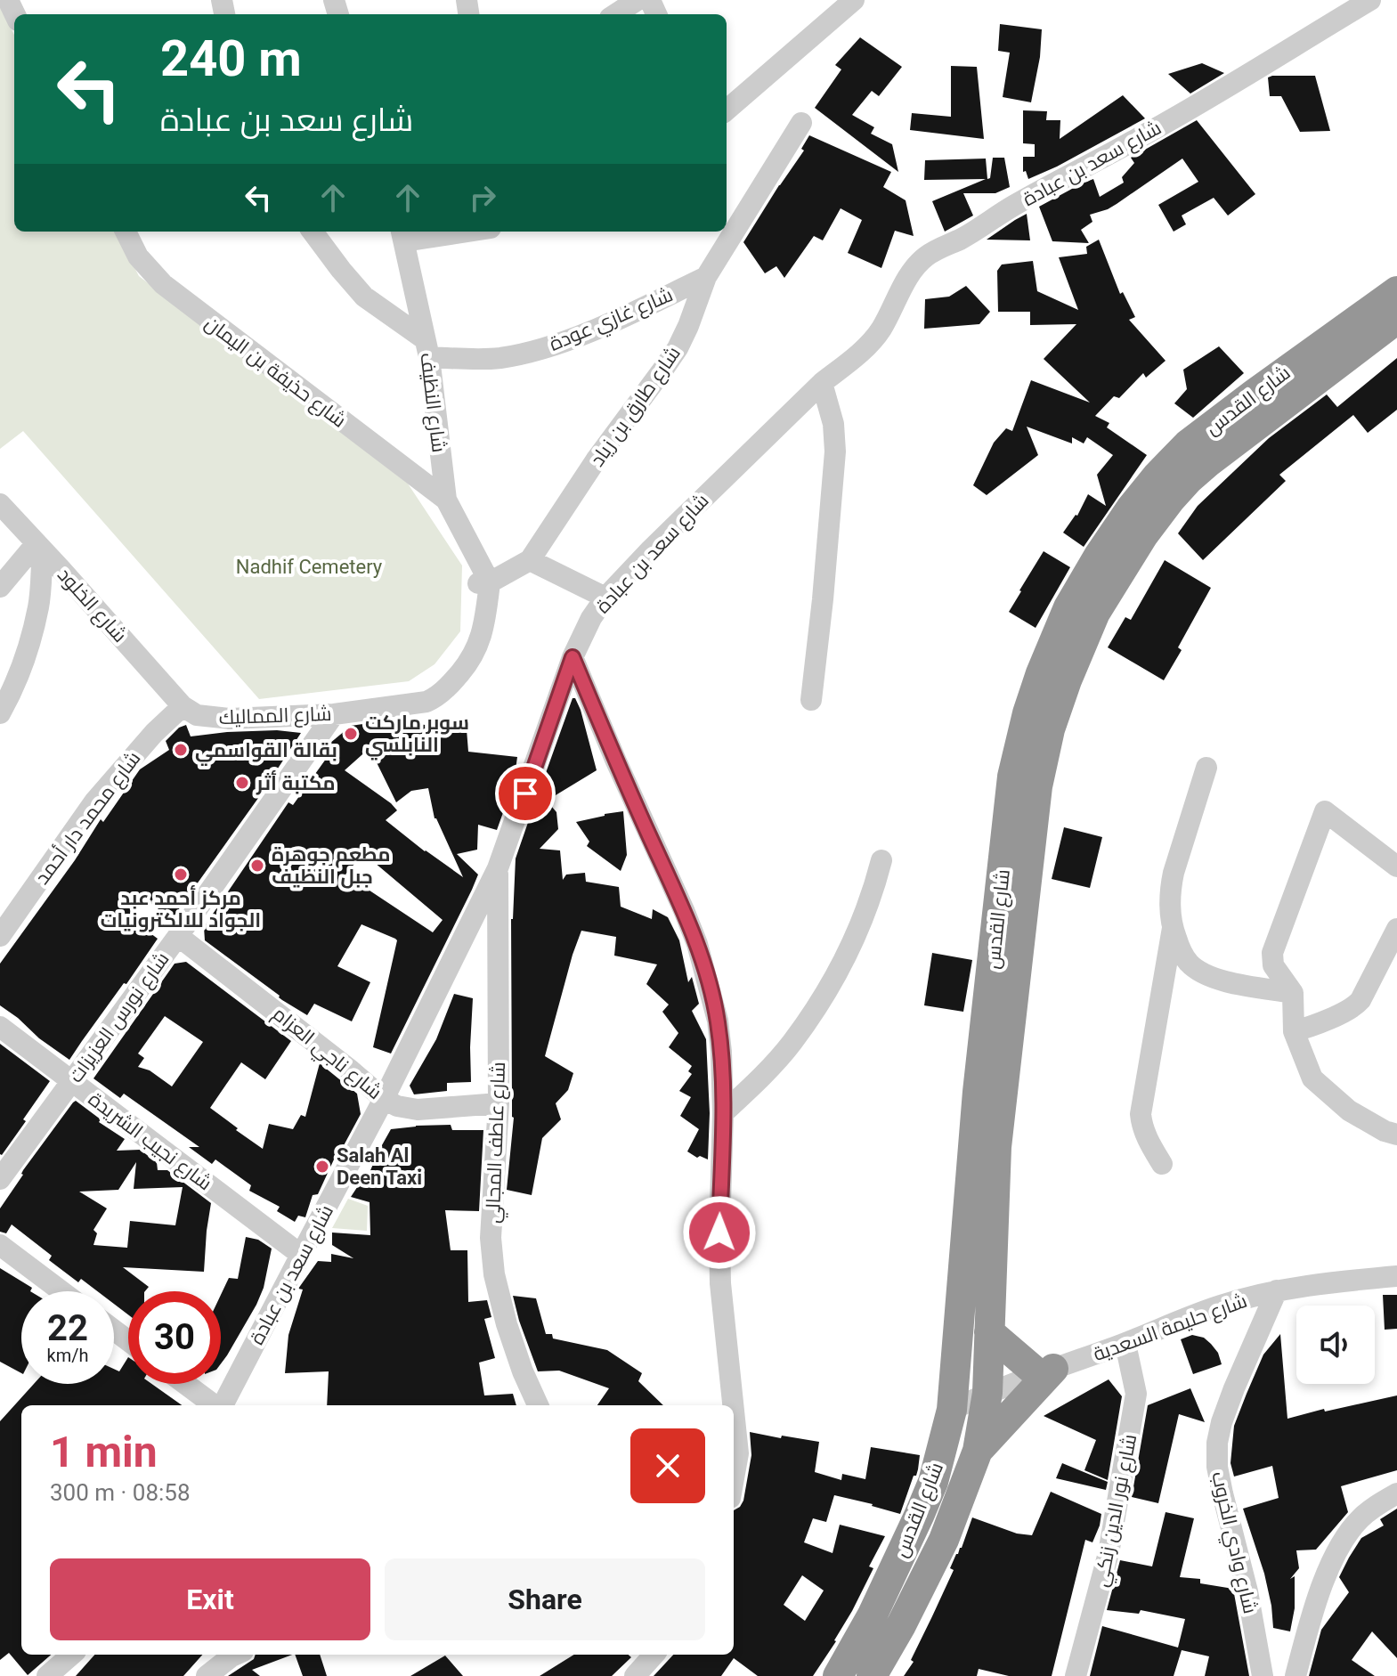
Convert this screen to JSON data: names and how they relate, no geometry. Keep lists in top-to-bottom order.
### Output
{
  "streets": {
    "highway": ["شارع القدس"],
    "street": [
      "شارع سعد بن عبادة",
      "شارع غازي عودة",
      "شارع حذيفة بن اليمان",
      "شارع النظيف",
      "شارع طارق بن زياد",
      "شارع الخلود",
      "شارع المماليك",
      "شارع محمد دار أحمد",
      "شارع نورس العزيزات",
      "شارع ناجي العزام",
      "شارع نجيب الشريدة",
      "شارع عاطف المجالي",
      "شارع حليمة السعدية",
      "شارع نور الدين زنكي",
      "شارع وادي الخروب"
    ]
  },
  "crossings": [
    ["شارع سعد بن عبادة", "شارع ناجي العزام"],
    ["شارع سعد بن عبادة", "شارع نجيب الشريدة"],
    ["شارع سعد بن عبادة", "شارع عاطف المجالي"],
    ["شارع غازي عودة", "شارع النظيف"],
    ["شارع غازي عودة", "شارع طارق بن زياد"],
    ["شارع حذيفة بن اليمان", "شارع النظيف"],
    ["شارع القدس", "شارع حليمة السعدية"],
    ["شارع النظيف", "شارع طارق بن زياد"],
    ["شارع النظيف", "شارع المماليك"],
    ["شارع طارق بن زياد", "شارع المماليك"],
    ["شارع الخلود", "شارع المماليك"],
    ["شارع الخلود", "شارع محمد دار أحمد"],
    ["شارع المماليك", "شارع محمد دار أحمد"],
    ["شارع المماليك", "شارع نورس العزيزات"],
    ["شارع نورس العزيزات", "شارع ناجي العزام"],
    ["شارع نورس العزيزات", "شارع نجيب الشريدة"],
    ["شارع ناجي العزام", "شارع عاطف المجالي"],
    ["شارع حليمة السعدية", "شارع نور الدين زنكي"],
    ["شارع حليمة السعدية", "شارع وادي الخروب"]
  ],
  "parks": ["Nadhif Cemetery"],
  "places": [
    "سوبر ماركت النابلسي",
    "بقالة القواسمي",
    "مكتبة أثر",
    "مطعم جوهرة جبل النظيف",
    "مركز أحمد عبد الجواد للالكترونيات",
    "Salah Al Deen Taxi"
  ],
  "page": {
    "turn": ["240 m", "شارع سعد بن عبادة"],
    "speed": "22 km/h",
    "limit": "30",
    "heading": ["1 min", "300 m · 08:58"],
    "buttons": ["Exit", "Share"]
  }
}
